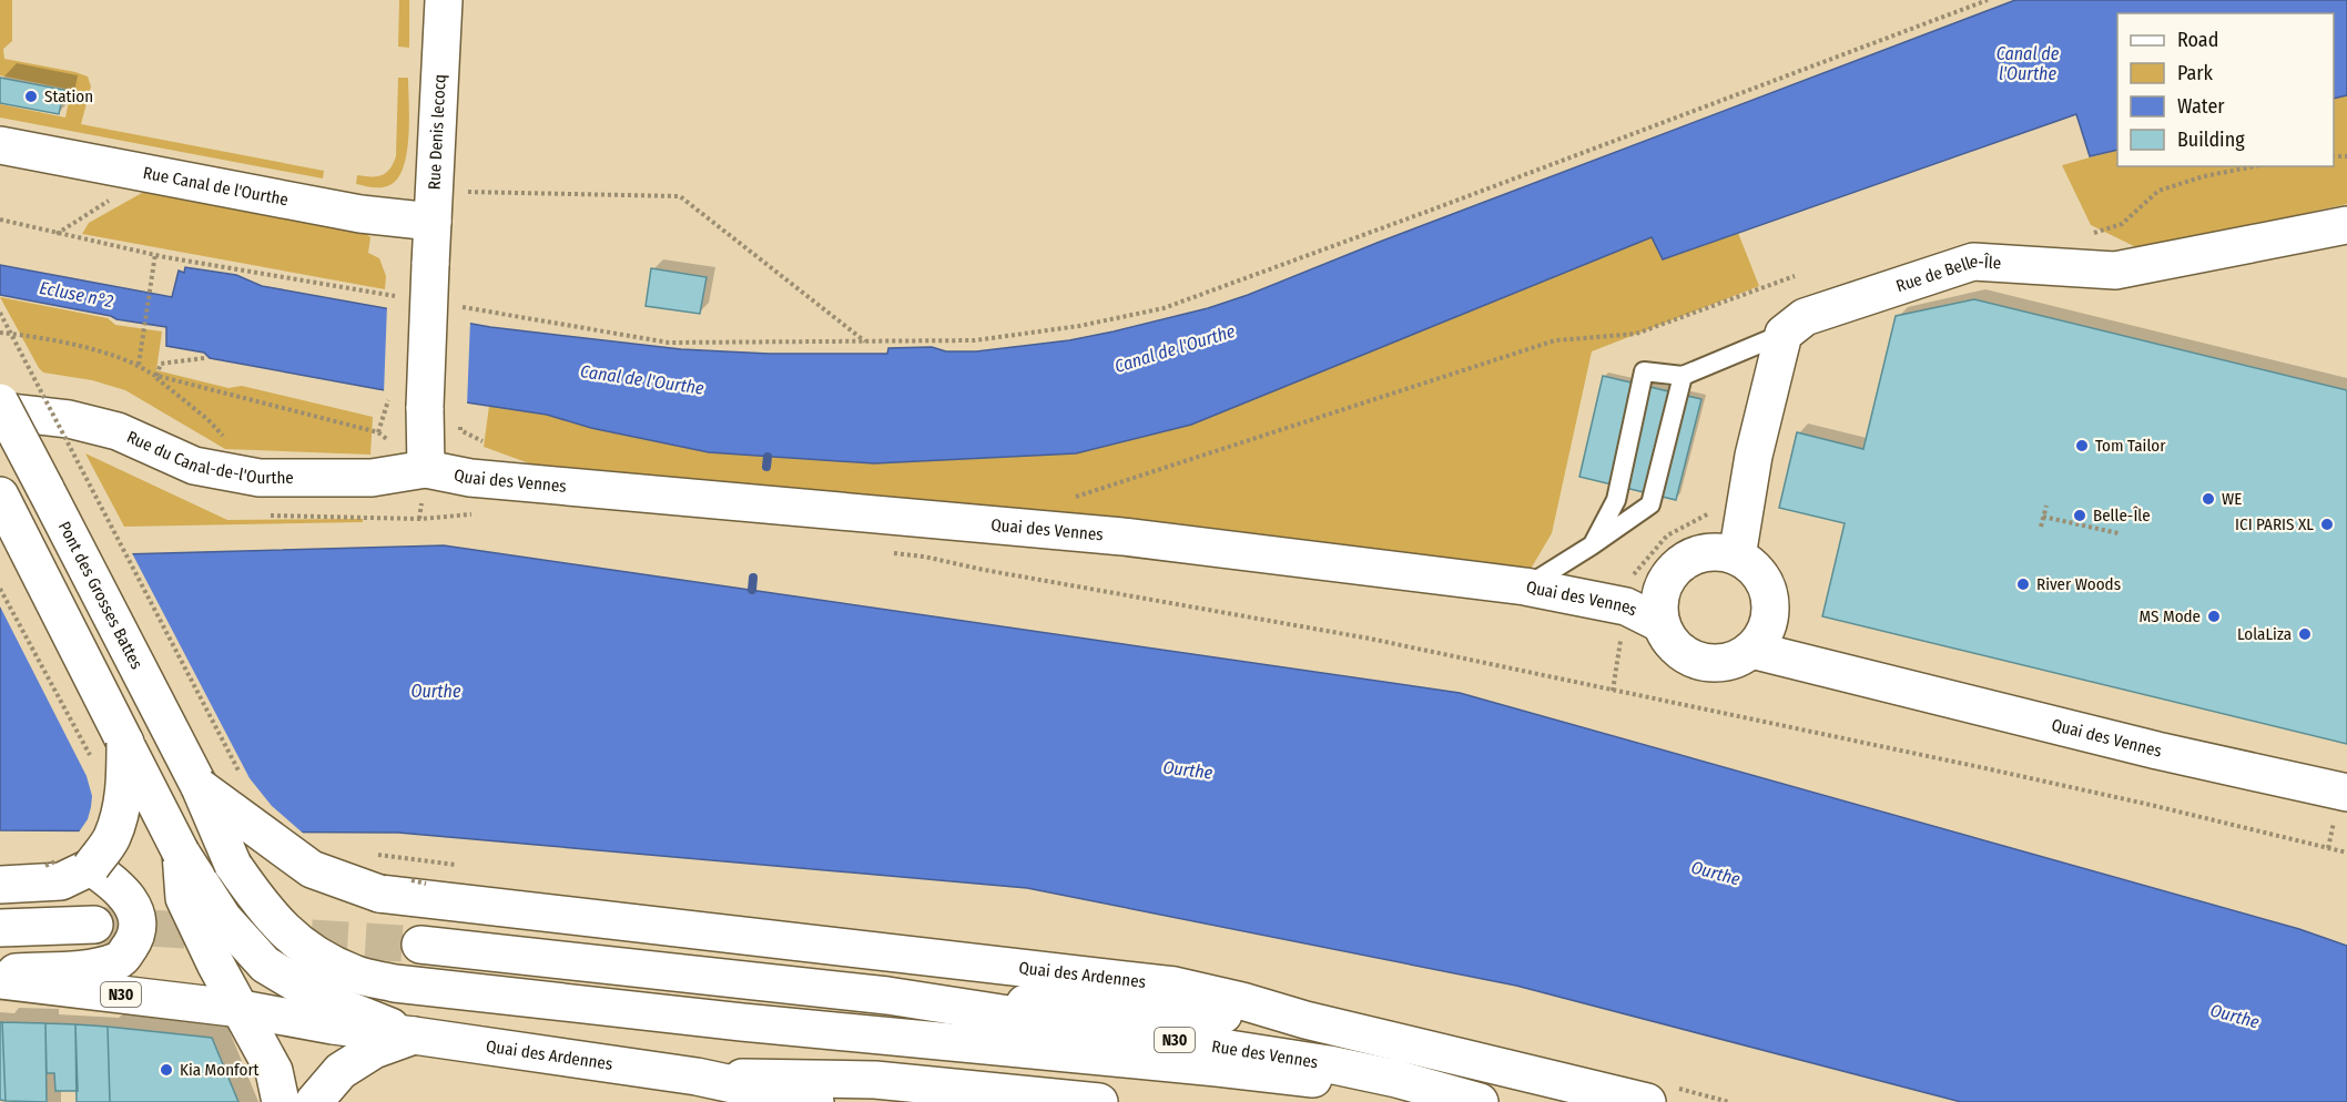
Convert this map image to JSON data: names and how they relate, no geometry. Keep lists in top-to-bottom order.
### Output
{
  "streets": {
    "main road": [
      "Rue Denis lecocq",
      "Rue Canal de l'Ourthe",
      "Rue de Belle-Île",
      "Rue du Canal-de-l'Ourthe",
      "Quai des Vennes",
      "Pont des Grosses Battes",
      "Quai des Ardennes",
      "N30",
      "Rue des Vennes"
    ]
  },
  "crossings": [
    ["Rue Denis lecocq", "Rue Canal de l'Ourthe"],
    ["Rue Denis lecocq", "Rue du Canal-de-l'Ourthe"],
    ["Rue Denis lecocq", "Quai des Vennes"],
    ["Rue du Canal-de-l'Ourthe", "Quai des Vennes"],
    ["Pont des Grosses Battes", "Quai des Ardennes"],
    ["Pont des Grosses Battes", "Rue des Vennes"],
    ["Quai des Ardennes", "Rue des Vennes"]
  ],
  "water": ["Canal de l'Ourthe", "Ecluse n°2", "Ourthe"],
  "places": [
    "Station",
    "Tom Tailor",
    "WE",
    "Belle-Île",
    "ICI PARIS XL",
    "River Woods",
    "MS Mode",
    "LolaLiza",
    "Kia Monfort"
  ],
  "legend": [
    "Road",
    "Park",
    "Water",
    "Building"
  ]
}
